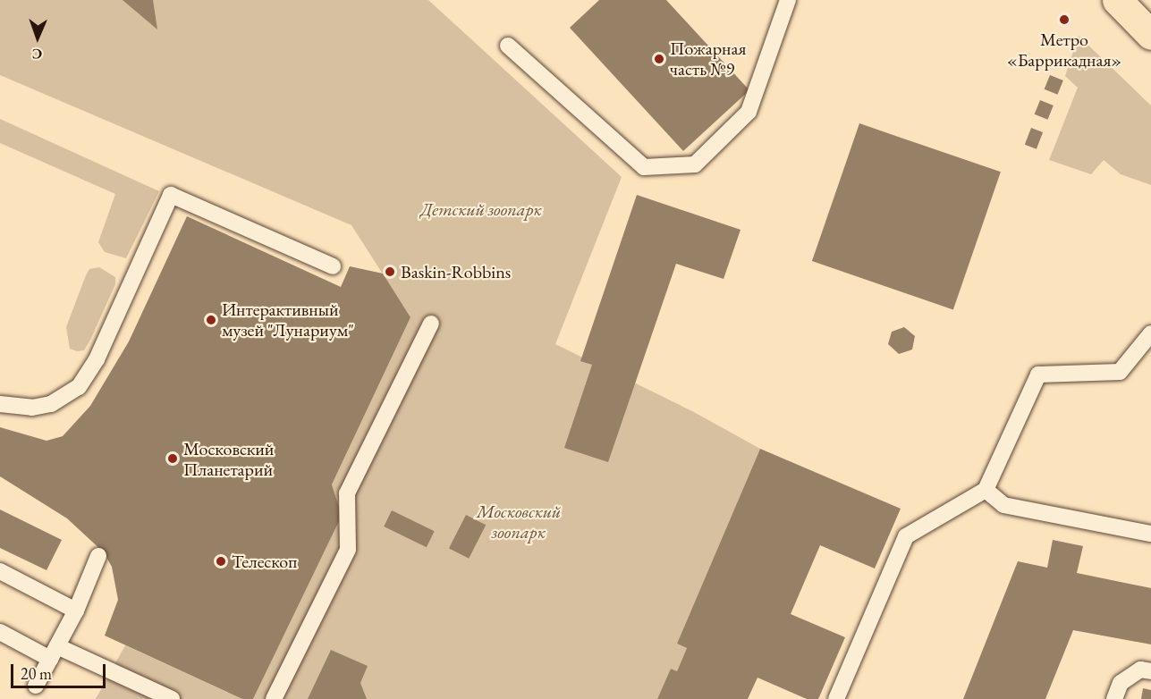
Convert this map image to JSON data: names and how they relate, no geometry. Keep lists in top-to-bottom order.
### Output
{
  "parks": ["Детский зоопарк", "Московский зоопарк"],
  "places": [
    "Метро «Баррикадная»",
    "Пожарная часть №9",
    "Baskin-Robbins",
    "Интерактивный музей \"Лунариум\"",
    "Московский Планетарий",
    "Телескоп"
  ],
  "scale_bar": "20 m",
  "north": "bottom"
}
